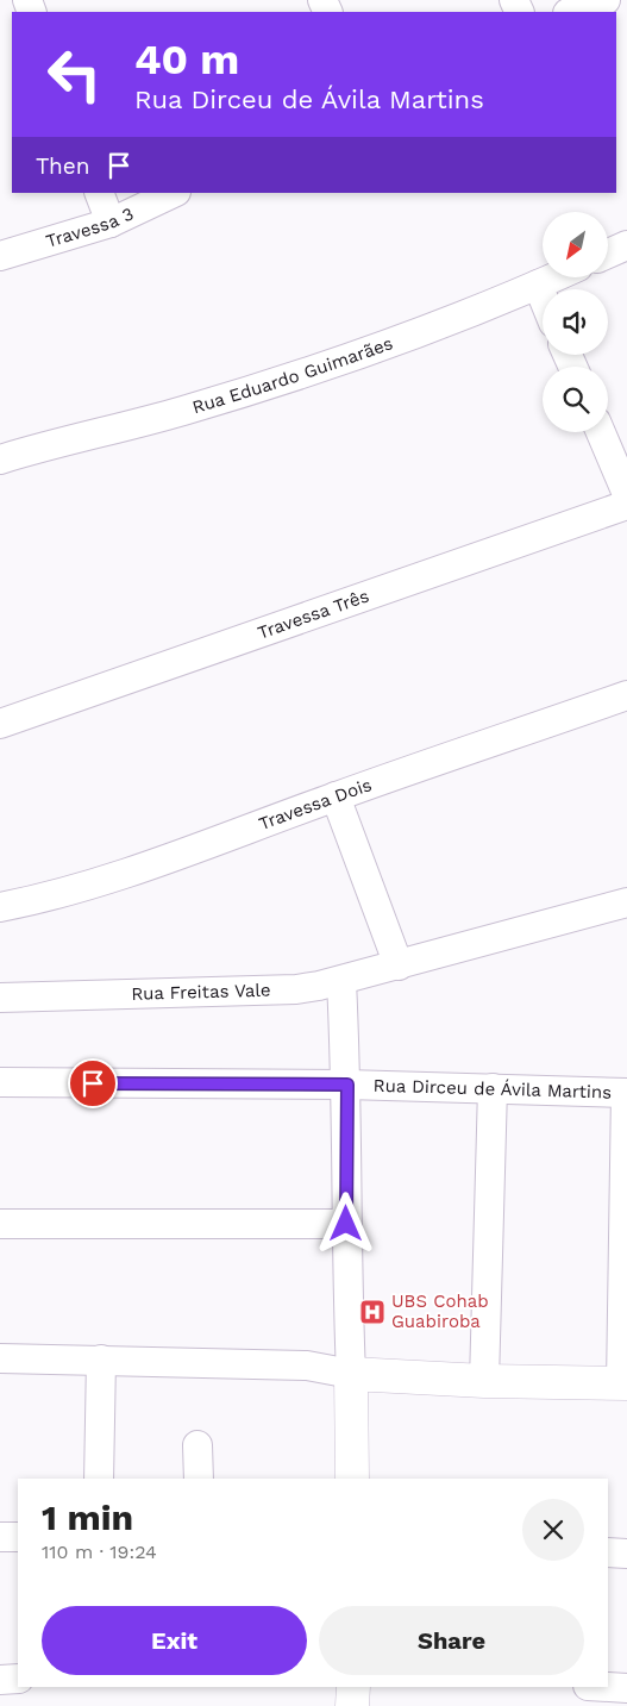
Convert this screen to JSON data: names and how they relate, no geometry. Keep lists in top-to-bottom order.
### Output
{
  "streets": {
    "street": [
      "Travessa 3",
      "Rua Eduardo Guimarães",
      "Travessa Três",
      "Travessa Dois",
      "Rua Freitas Vale",
      "Rua Dirceu de Ávila Martins"
    ]
  },
  "places": {
    "hospital": ["UBS Cohab Guabiroba"]
  },
  "north": "bottom left",
  "page": {
    "turn": ["40 m", "Rua Dirceu de Ávila Martins"],
    "then": "Then",
    "heading": ["1 min", "110 m · 19:24"],
    "buttons": ["Exit", "Share"]
  }
}
